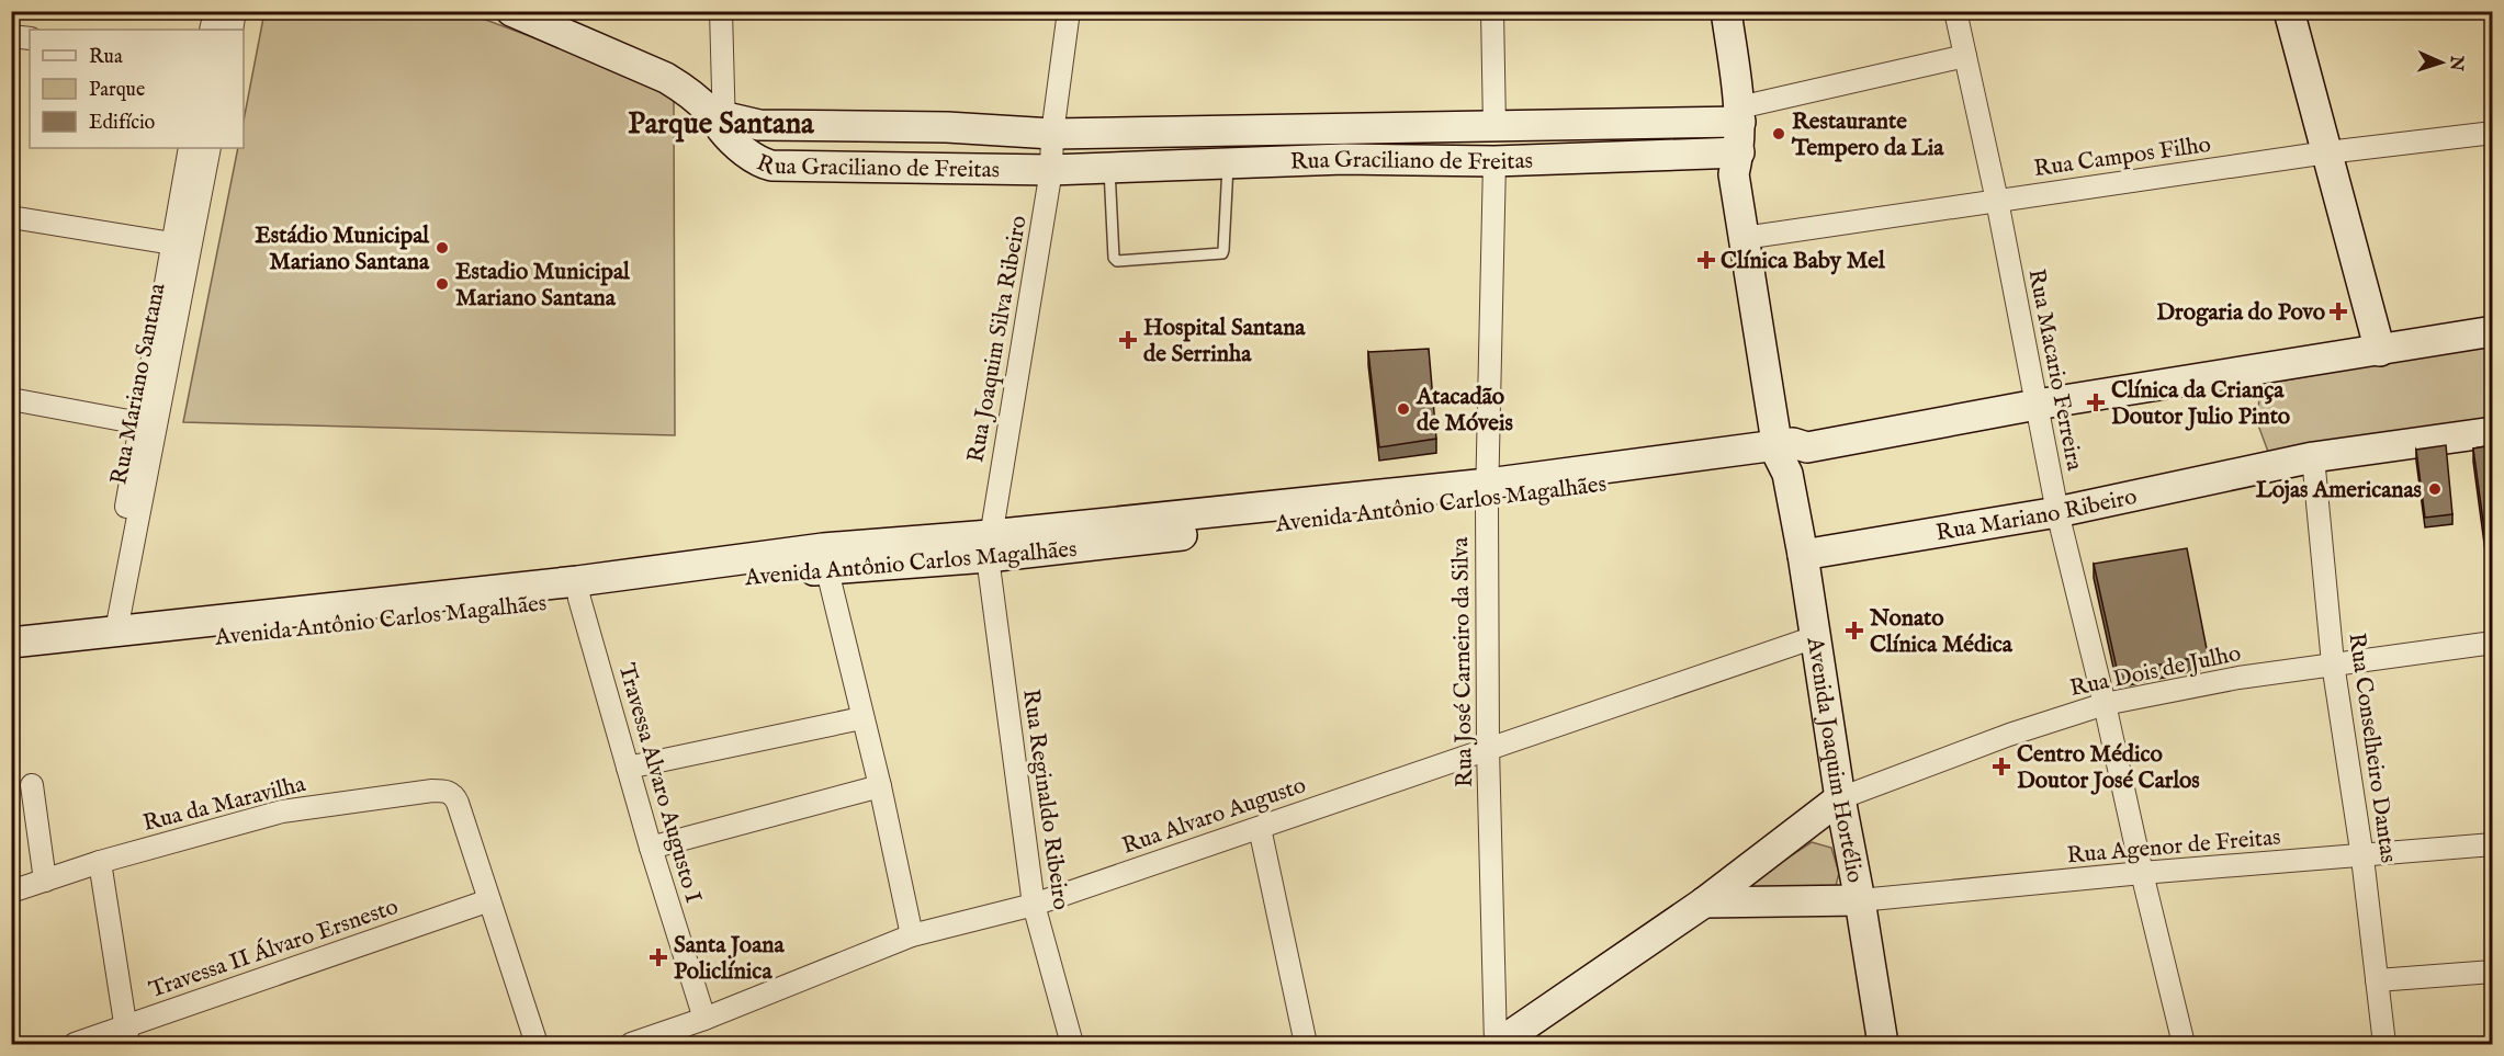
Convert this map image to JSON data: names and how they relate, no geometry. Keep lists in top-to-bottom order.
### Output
{
  "streets": {
    "street": [
      "Rua Campos Filho",
      "Rua Graciliano de Freitas",
      "Rua Joaquim Silva Ribeiro",
      "Rua Macario Ferreira",
      "Rua Mariano Santana",
      "Avenida Antônio Carlos Magalhães",
      "Rua Mariano Ribeiro",
      "Rua José Carneiro da Silva",
      "Rua Dois de Julho",
      "Rua Conselheiro Dantas",
      "Avenida Joaquim Hortélio",
      "Travessa Alvaro Augusto I",
      "Rua Reginaldo Ribeiro",
      "Rua da Maravilha",
      "Rua Alvaro Augusto",
      "Rua Agenor de Freitas",
      "Travessa II Álvaro Ersnesto"
    ]
  },
  "crossings": [
    ["Rua Campos Filho", "Rua Macario Ferreira"],
    ["Rua Campos Filho", "Avenida Joaquim Hortélio"],
    ["Rua Graciliano de Freitas", "Rua Joaquim Silva Ribeiro"],
    ["Rua Graciliano de Freitas", "Rua José Carneiro da Silva"],
    ["Rua Graciliano de Freitas", "Avenida Joaquim Hortélio"],
    ["Rua Joaquim Silva Ribeiro", "Avenida Antônio Carlos Magalhães"],
    ["Rua Joaquim Silva Ribeiro", "Rua Reginaldo Ribeiro"],
    ["Rua Macario Ferreira", "Avenida Antônio Carlos Magalhães"],
    ["Rua Macario Ferreira", "Rua Mariano Ribeiro"],
    ["Rua Macario Ferreira", "Rua Dois de Julho"],
    ["Rua Macario Ferreira", "Rua Agenor de Freitas"],
    ["Rua Mariano Santana", "Avenida Antônio Carlos Magalhães"],
    ["Avenida Antônio Carlos Magalhães", "Rua José Carneiro da Silva"],
    ["Avenida Antônio Carlos Magalhães", "Avenida Joaquim Hortélio"],
    ["Avenida Antônio Carlos Magalhães", "Travessa Alvaro Augusto I"],
    ["Avenida Antônio Carlos Magalhães", "Rua Reginaldo Ribeiro"],
    ["Rua Mariano Ribeiro", "Rua Conselheiro Dantas"],
    ["Rua Mariano Ribeiro", "Avenida Joaquim Hortélio"],
    ["Rua José Carneiro da Silva", "Rua Alvaro Augusto"],
    ["Rua Dois de Julho", "Rua Conselheiro Dantas"],
    ["Rua Dois de Julho", "Avenida Joaquim Hortélio"],
    ["Rua Conselheiro Dantas", "Rua Agenor de Freitas"],
    ["Avenida Joaquim Hortélio", "Rua Alvaro Augusto"],
    ["Avenida Joaquim Hortélio", "Rua Agenor de Freitas"],
    ["Travessa Alvaro Augusto I", "Rua Alvaro Augusto"],
    ["Rua Reginaldo Ribeiro", "Rua Alvaro Augusto"],
    ["Rua da Maravilha", "Travessa II Álvaro Ersnesto"]
  ],
  "districts": ["Parque Santana"],
  "places": {
    "other": [
      "Restaurante Tempero da Lia",
      "Estádio Municipal Mariano Santana",
      "Estadio Municipal Mariano Santana",
      "Atacadão de Móveis",
      "Lojas Americanas"
    ],
    "health": [
      "Clínica Baby Mel",
      "Drogaria do Povo",
      "Hospital Santana de Serrinha",
      "Clínica da Criança Doutor Julio Pinto",
      "Nonato Clínica Médica",
      "Centro Médico Doutor José Carlos",
      "Santa Joana Policlínica"
    ]
  },
  "legend": ["Rua", "Parque", "Edifício"],
  "north": "right"
}
